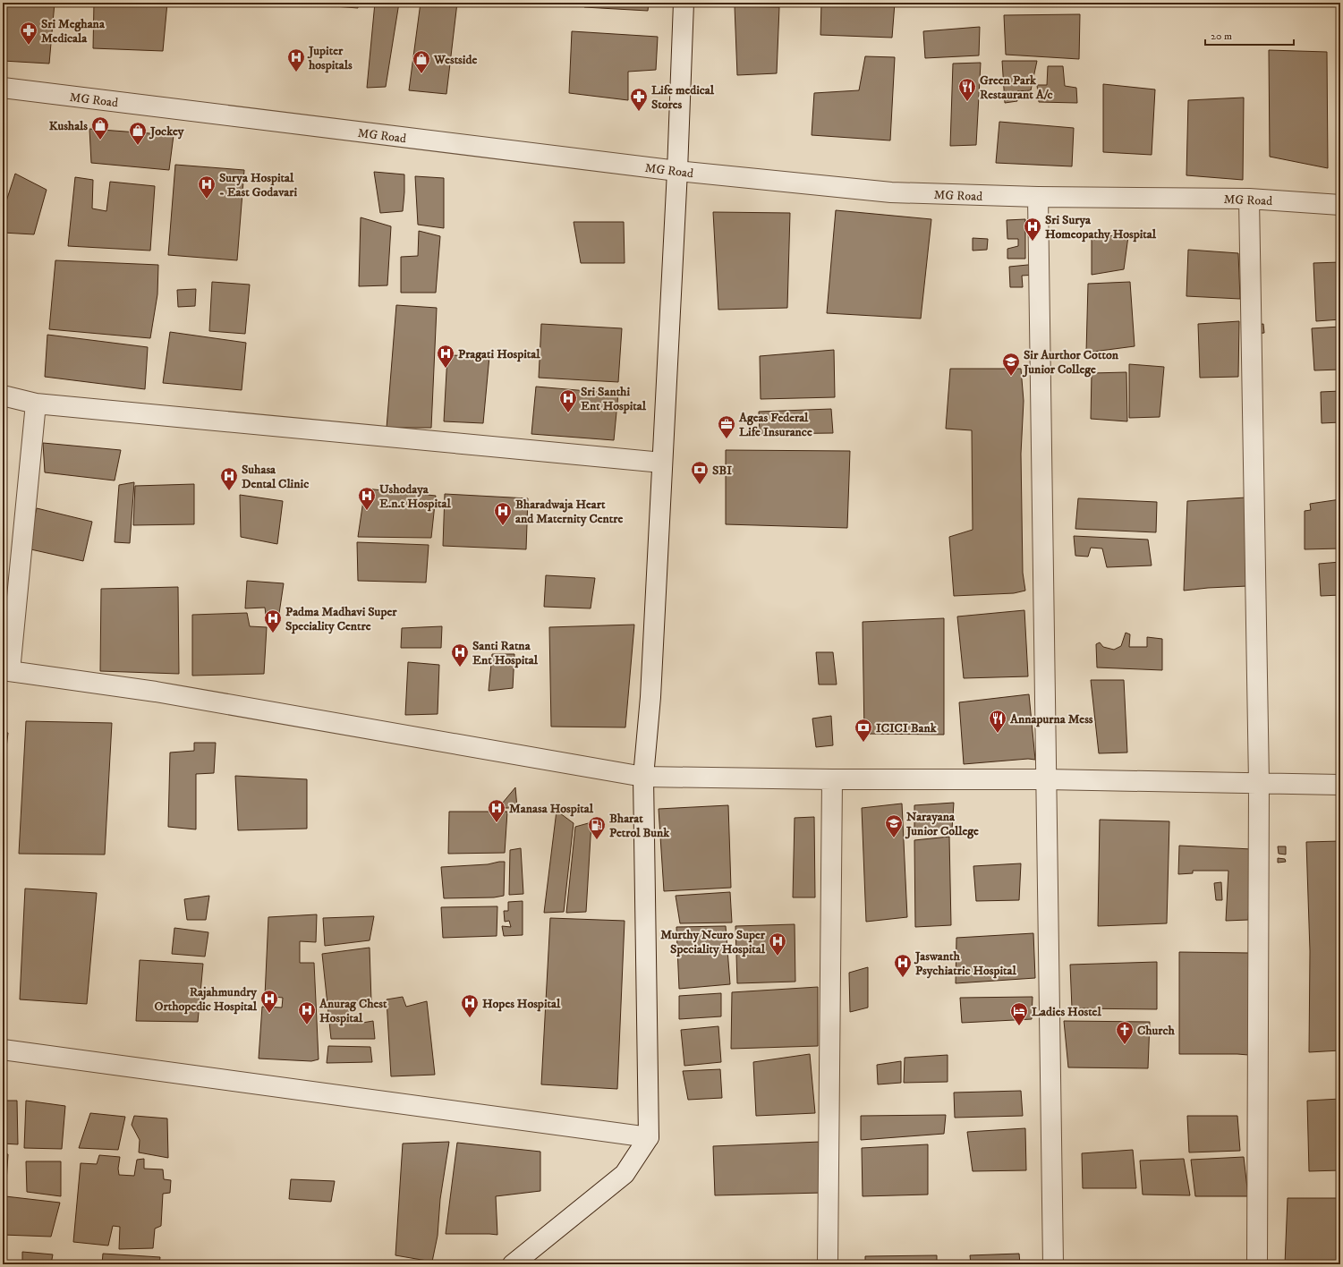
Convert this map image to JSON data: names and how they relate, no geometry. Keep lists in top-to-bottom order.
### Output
{
  "streets": {
    "street": ["MG Road"]
  },
  "places": {
    "pharmacy": ["Sri Meghana Medicala", "Life medical Stores"],
    "hospital": [
      "Jupiter hospitals",
      "Surya Hospital - East Godavari",
      "Sri Surya Homeopathy Hospital",
      "Pragati Hospital",
      "Sri Santhi Ent Hospital",
      "Suhasa Dental Clinic",
      "Ushodaya E.n.t Hospital",
      "Bharadwaja Heart and Maternity Centre",
      "Padma Madhavi Super Speciality Centre",
      "Santi Ratna Ent Hospital",
      "Manasa Hospital",
      "Murthy Neuro Super Speciality Hospital",
      "Jaswanth Psychiatric Hospital",
      "Rajahmundry Orthopedic Hospital",
      "Hopes Hospital",
      "Anurag Chest Hospital"
    ],
    "shop": ["Westside", "Kushals", "Jockey"],
    "restaurant": ["Green Park Restaurant A/c", "Annapurna Mess"],
    "school or university": ["Sir Aurthor Cotton Junior College", "Narayana Junior College"],
    "office": ["Ageas Federal Life Insurance"],
    "bank": ["SBI", "ICICI Bank"],
    "fuel station": ["Bharat Petrol Bunk"],
    "hotel": ["Ladies Hostel"],
    "church": ["Church"]
  },
  "scale_bar": "20 m"
}
